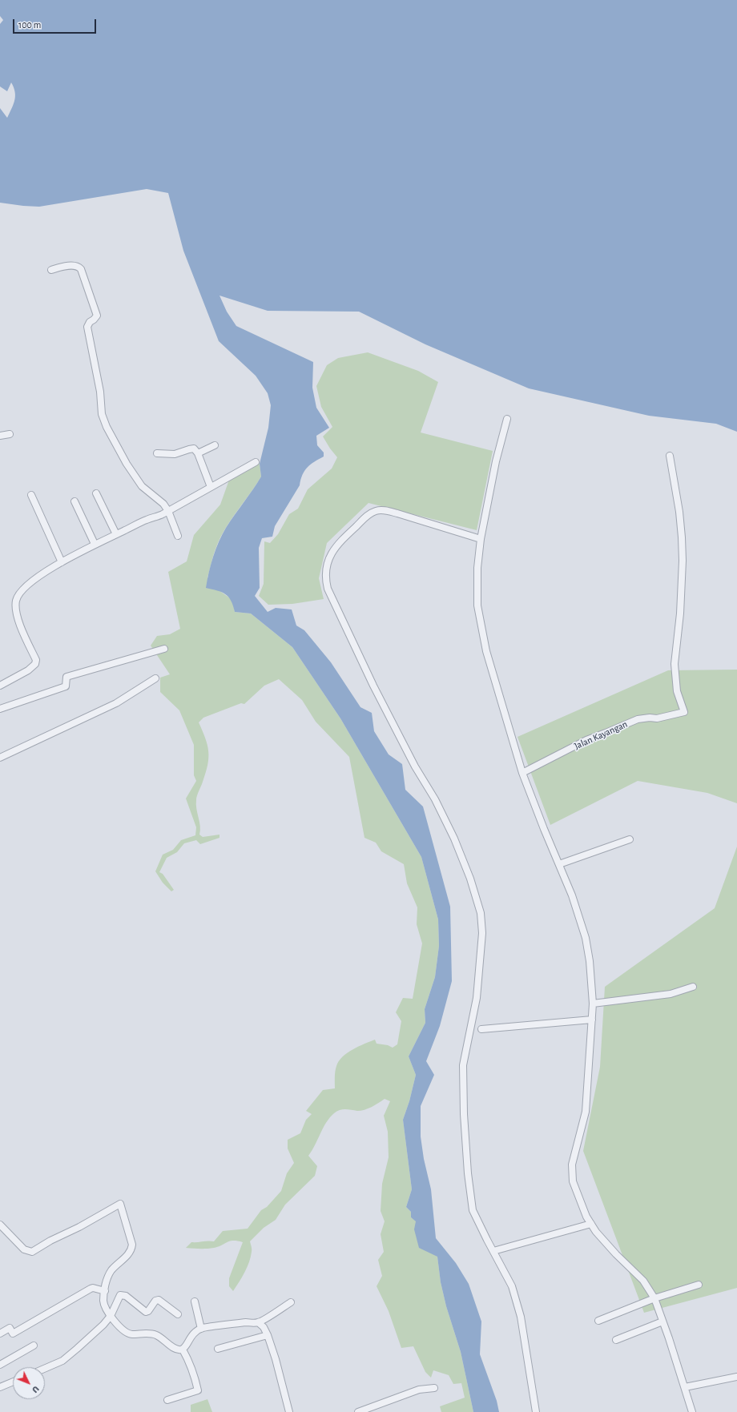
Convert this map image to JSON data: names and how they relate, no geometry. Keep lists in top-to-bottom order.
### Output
{
  "streets": {
    "street": ["Jalan Kayangan"]
  },
  "scale_bar": "100 m",
  "north": "bottom right"
}
